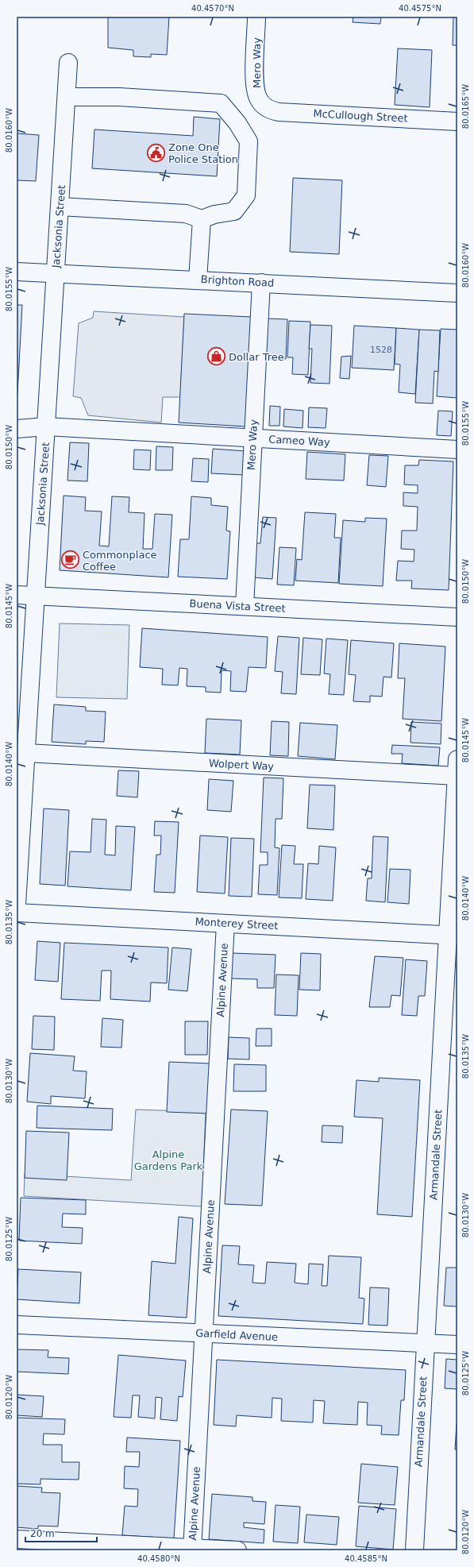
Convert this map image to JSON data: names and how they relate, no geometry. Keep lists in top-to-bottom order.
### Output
{
  "streets": {
    "street": [
      "Mero Way",
      "McCullough Street",
      "Jacksonia Street",
      "Brighton Road",
      "Cameo Way",
      "Buena Vista Street",
      "Wolpert Way",
      "Monterey Street",
      "Alpine Avenue",
      "Armandale Street",
      "Garfield Avenue"
    ]
  },
  "crossings": [
    ["Mero Way", "McCullough Street"],
    ["Mero Way", "Brighton Road"],
    ["Mero Way", "Cameo Way"],
    ["Mero Way", "Buena Vista Street"],
    ["Jacksonia Street", "Brighton Road"],
    ["Jacksonia Street", "Cameo Way"],
    ["Jacksonia Street", "Buena Vista Street"],
    ["Jacksonia Street", "Wolpert Way"],
    ["Wolpert Way", "Armandale Street"],
    ["Monterey Street", "Alpine Avenue"],
    ["Monterey Street", "Armandale Street"],
    ["Alpine Avenue", "Garfield Avenue"],
    ["Armandale Street", "Garfield Avenue"]
  ],
  "parks": ["Alpine Gardens Park"],
  "places": {
    "public building": ["Zone One Police Station"],
    "shop": ["Dollar Tree"],
    "cafe": ["Commonplace Coffee"]
  },
  "house_numbers": ["1528"],
  "scale_bar": "20 m",
  "coordinates": [
    "40.4570°N",
    "40.4575°N",
    "80.0165°W",
    "80.0160°W",
    "80.0155°W",
    "80.0150°W",
    "80.0145°W",
    "80.0140°W",
    "80.0135°W",
    "80.0130°W",
    "80.0125°W",
    "80.0120°W",
    "40.4580°N",
    "40.4585°N"
  ]
}
